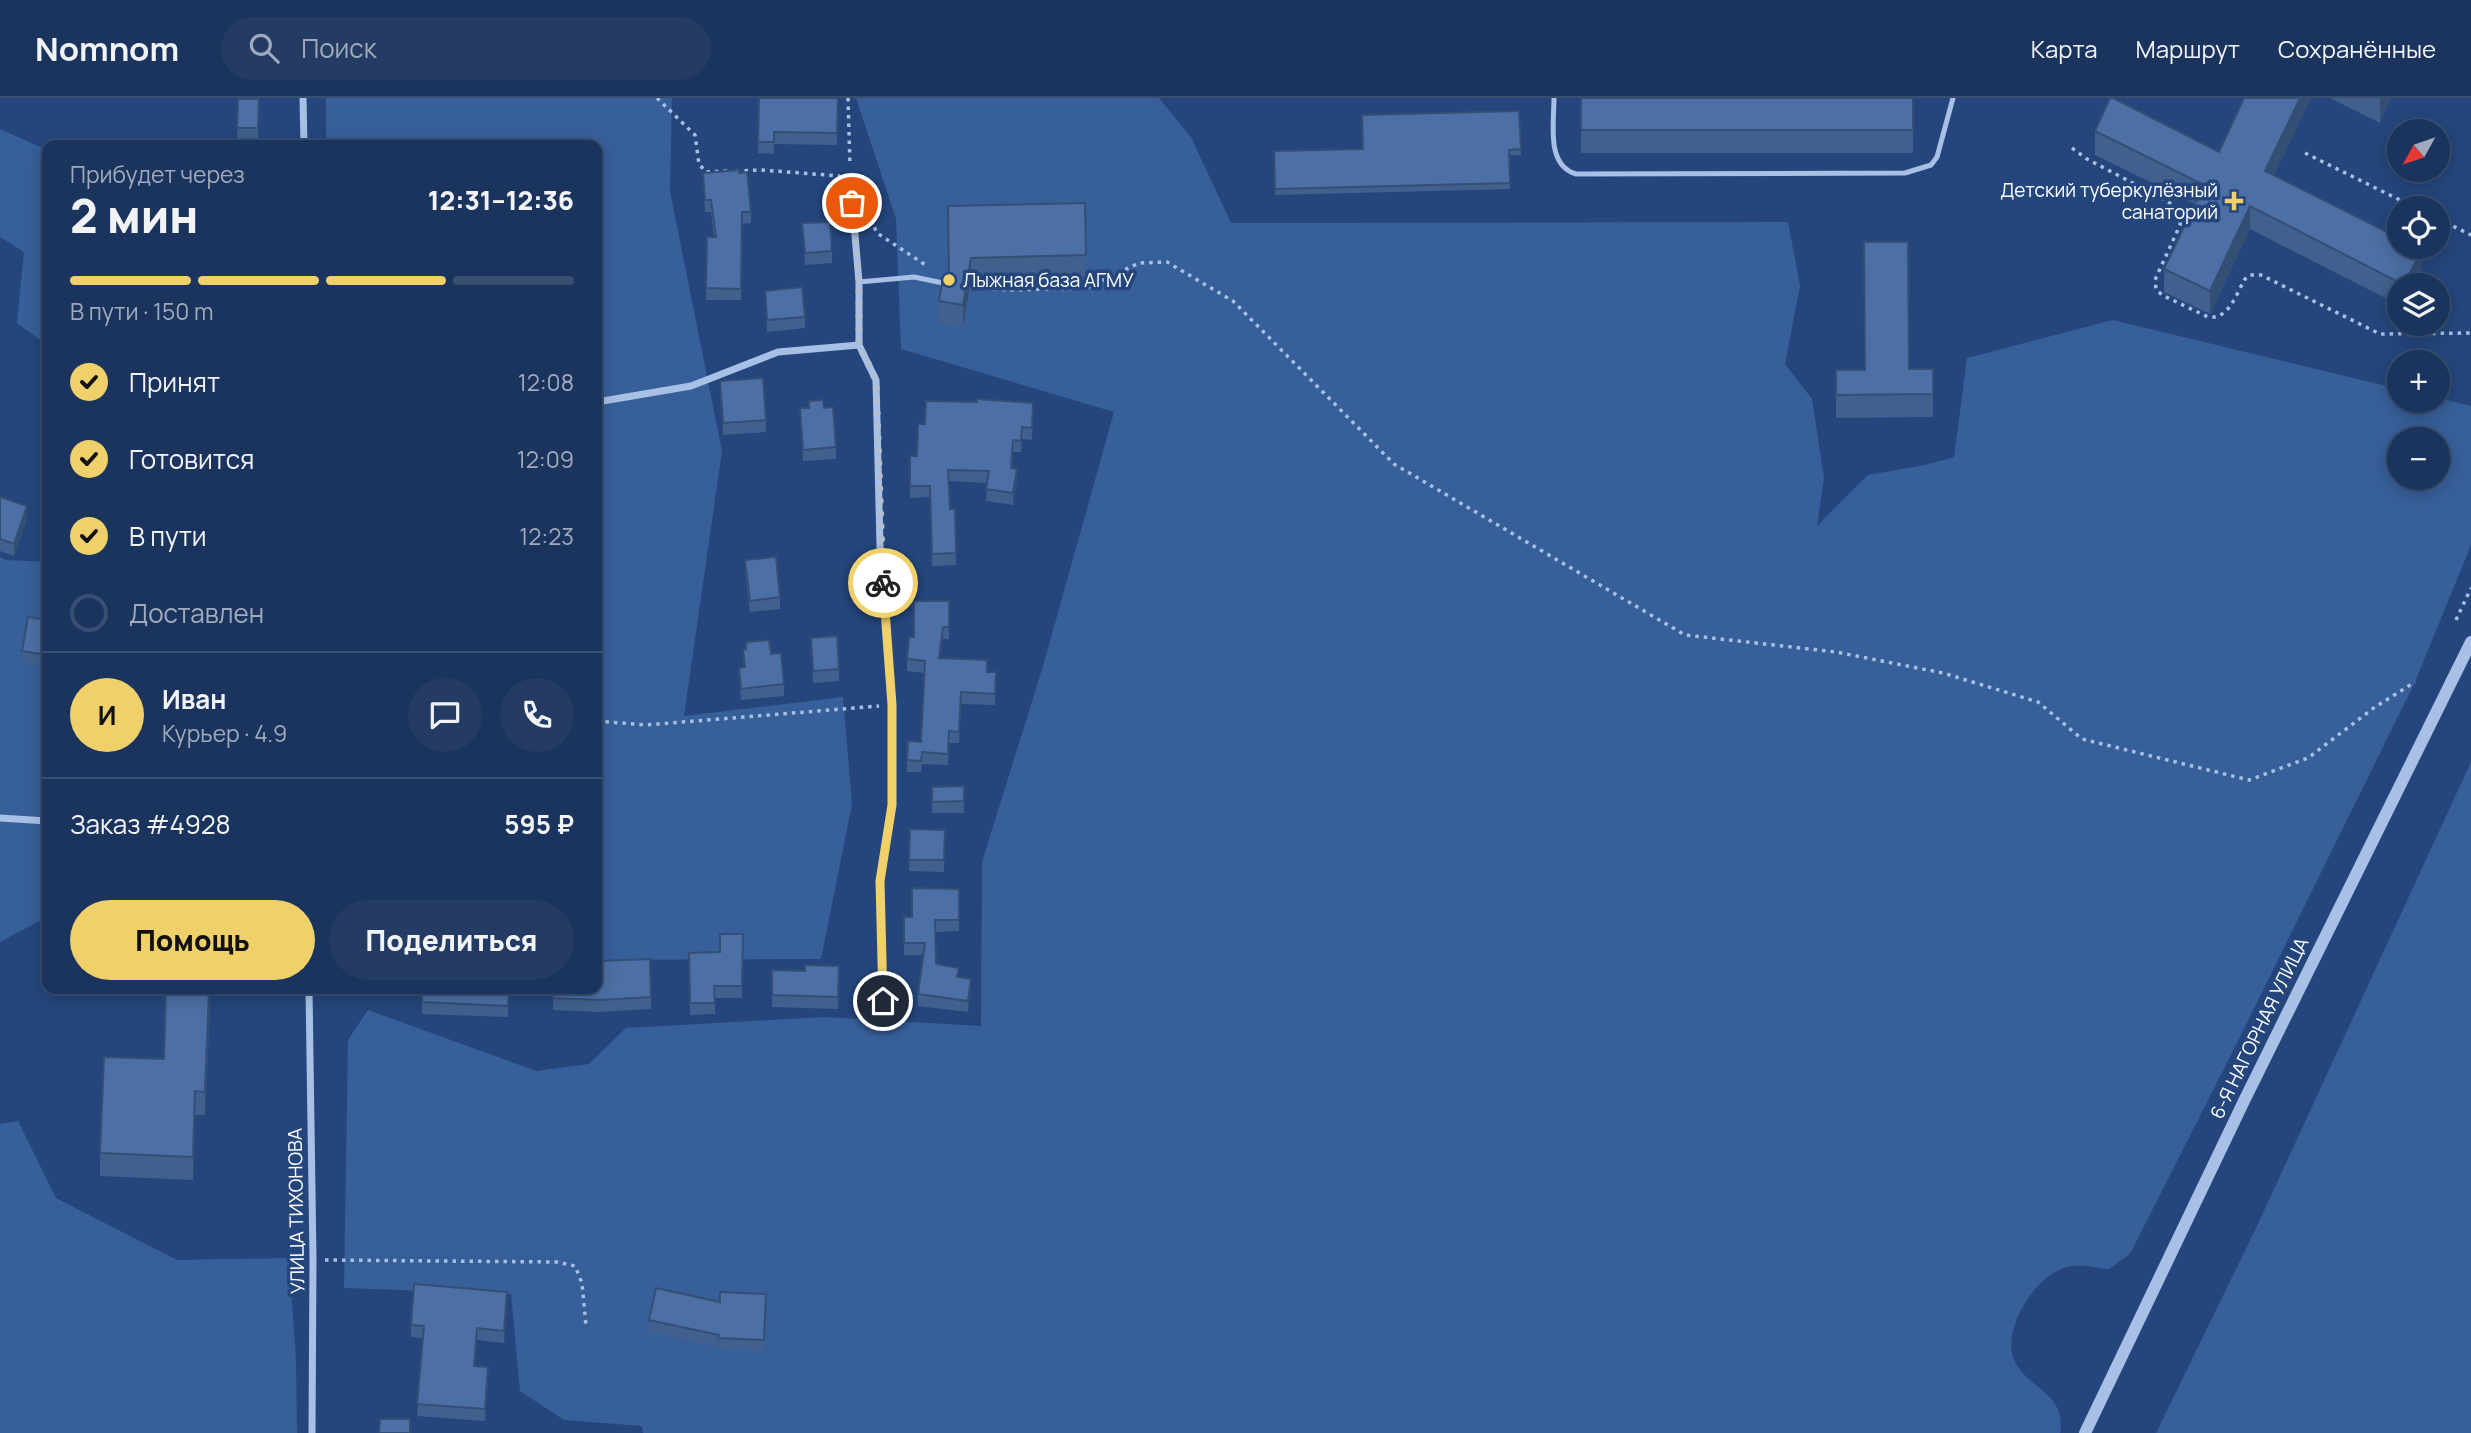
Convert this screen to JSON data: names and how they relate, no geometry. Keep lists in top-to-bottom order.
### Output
{
  "streets": {
    "street": ["6-Я НАГОРНАЯ УЛИЦА", "УЛИЦА ТИХОНОВА"]
  },
  "places": {
    "health": ["Детский туберкулёзный санаторий"],
    "other": ["Лыжная база АГМУ"]
  },
  "north": "bottom left",
  "page": {
    "header": "Nomnom",
    "search": "Поиск",
    "nav": ["Карта", "Маршрут", "Сохранённые"],
    "map_buttons": ["+", "−"],
    "heading": ["2 мин", "Прибудет через", "12:31–12:36"],
    "panel": [
      "Иван",
      "Курьер · 4.9",
      "Заказ #4928",
      "595 ₽"
    ],
    "bar": "В пути · 150 m",
    "list": [
      ["Принят", "12:08"],
      ["Готовится", "12:09"],
      ["В пути", "12:23"],
      "Доставлен"
    ],
    "round": "И",
    "buttons": ["Помощь", "Поделиться"]
  }
}
